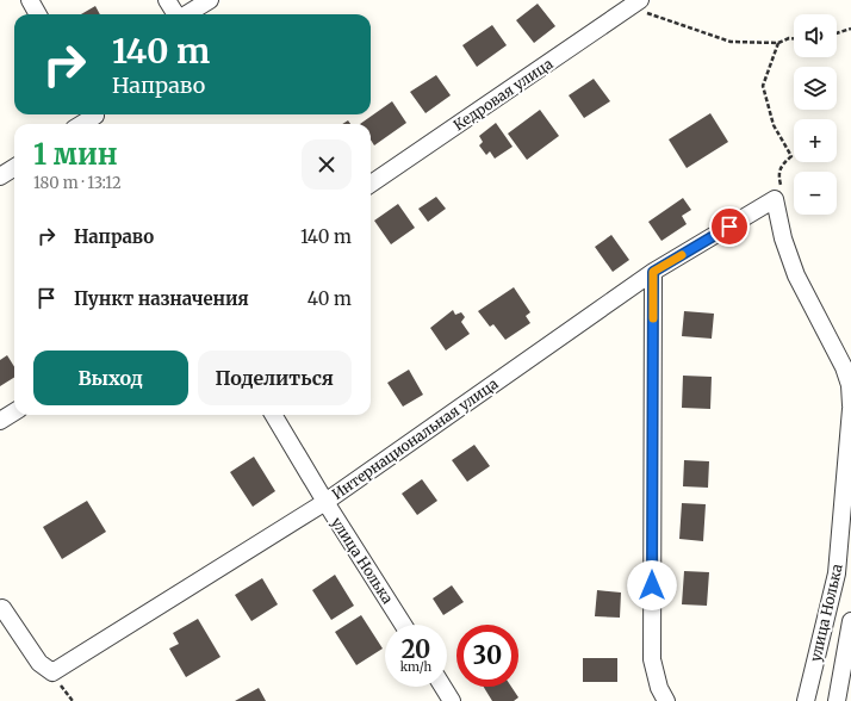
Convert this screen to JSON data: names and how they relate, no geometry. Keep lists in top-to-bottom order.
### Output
{
  "streets": {
    "street": ["Кедровая улица", "Интернациональная улица", "улица Нолька"]
  },
  "crossings": [
    ["Интернациональная улица", "улица Нолька"]
  ],
  "page": {
    "map_buttons": ["+", "−"],
    "turn": ["140 m", "Направо"],
    "heading": ["1 мин", "180 m · 13:12"],
    "list": [
      {
        "name": "Направо",
        "value": "140 m"
      },
      {
        "name": "Пункт назначения",
        "value": "40 m"
      }
    ],
    "buttons": ["Выход", "Поделиться"],
    "speed": "20 km/h",
    "limit": "30"
  }
}
